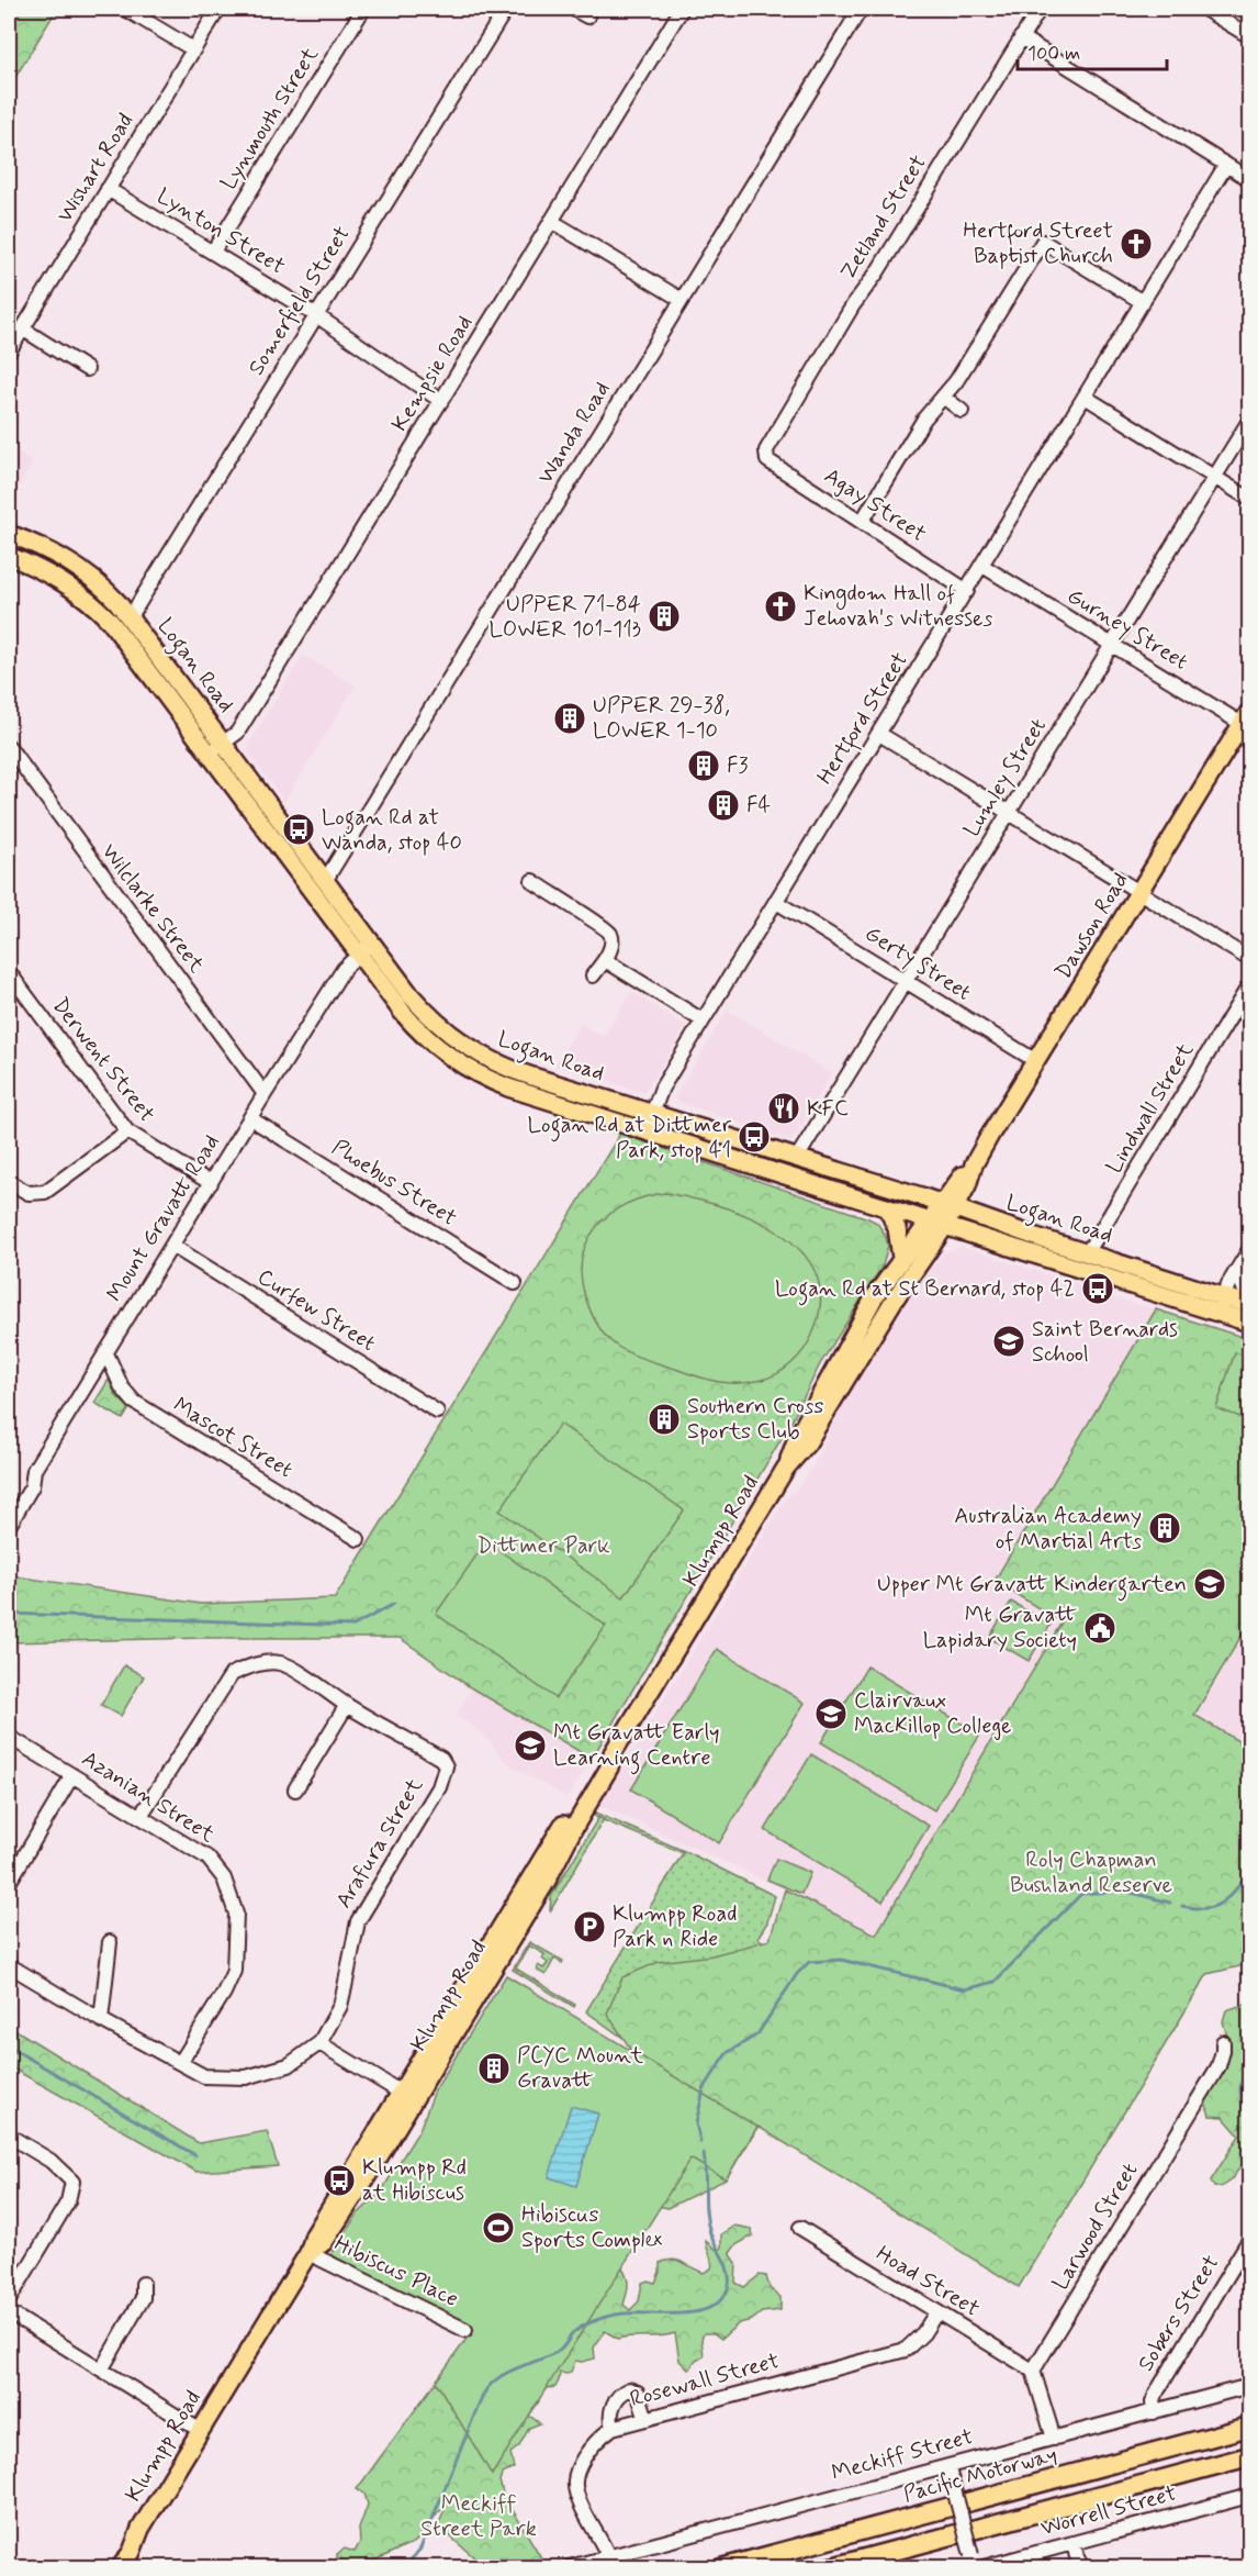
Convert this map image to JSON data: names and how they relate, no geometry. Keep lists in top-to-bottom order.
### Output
{
  "streets": {
    "highway": ["Pacific Motorway"],
    "main road": ["Logan Road", "Dawson Road", "Klumpp Road"],
    "street": [
      "Lynmouth Street",
      "Wishart Road",
      "Zetland Street",
      "Lynton Street",
      "Somerfield Street",
      "Kempsie Road",
      "Wanda Road",
      "Agay Street",
      "Gurney Street",
      "Hertford Street",
      "Lumley Street",
      "Wilclarke Street",
      "Gerty Street",
      "Derwent Street",
      "Lindwall Street",
      "Phoebus Street",
      "Mount Gravatt Road",
      "Curfew Street",
      "Mascot Street",
      "Azanian Street",
      "Arafura Street",
      "Larwood Street",
      "Hibiscus Place",
      "Hoad Street",
      "Sobers Street",
      "Rosewall Street",
      "Meckiff Street",
      "Worrell Street"
    ]
  },
  "crossings": [
    ["Lynmouth Street", "Lynton Street"],
    ["Wishart Road", "Lynton Street"],
    ["Zetland Street", "Agay Street"],
    ["Lynton Street", "Somerfield Street"],
    ["Lynton Street", "Kempsie Road"],
    ["Somerfield Street", "Logan Road"],
    ["Kempsie Road", "Logan Road"],
    ["Wanda Road", "Logan Road"],
    ["Agay Street", "Hertford Street"],
    ["Gurney Street", "Hertford Street"],
    ["Gurney Street", "Lumley Street"],
    ["Gurney Street", "Dawson Road"],
    ["Logan Road", "Hertford Street"],
    ["Logan Road", "Lumley Street"],
    ["Logan Road", "Dawson Road"],
    ["Logan Road", "Lindwall Street"],
    ["Logan Road", "Mount Gravatt Road"],
    ["Logan Road", "Klumpp Road"],
    ["Hertford Street", "Gerty Street"],
    ["Lumley Street", "Gerty Street"],
    ["Wilclarke Street", "Mount Gravatt Road"],
    ["Dawson Road", "Gerty Street"],
    ["Dawson Road", "Klumpp Road"],
    ["Derwent Street", "Mount Gravatt Road"],
    ["Phoebus Street", "Mount Gravatt Road"],
    ["Mount Gravatt Road", "Curfew Street"],
    ["Mount Gravatt Road", "Mascot Street"],
    ["Klumpp Road", "Hibiscus Place"],
    ["Azanian Street", "Arafura Street"],
    ["Larwood Street", "Hoad Street"],
    ["Hoad Street", "Rosewall Street"],
    ["Sobers Street", "Meckiff Street"],
    ["Rosewall Street", "Meckiff Street"]
  ],
  "parks": ["Dittmer Park", "Roly Chapman Bushland Reserve", "Meckiff Street Park"],
  "places": {
    "church": ["Hertford Street Baptist Church", "Kingdom Hall of Jehovah's Witnesses"],
    "building": [
      "UPPER 71-84 LOWER 101-113",
      "UPPER 29-38, LOWER 1-10",
      "F3",
      "F4",
      "Southern Cross Sports Club",
      "Australian Academy of Martial Arts",
      "PCYC Mount Gravatt"
    ],
    "bus stop": [
      "Logan Rd at Wanda, stop 40",
      "Logan Rd at Dittmer Park, stop 41",
      "Logan Rd at St Bernard, stop 42",
      "Klumpp Rd at Hibiscus"
    ],
    "restaurant": ["KFC"],
    "school or university": [
      "Saint Bernards School",
      "Upper Mt Gravatt Kindergarten",
      "Clairvaux MacKillop College",
      "Mt Gravatt Early Learning Centre"
    ],
    "public building": ["Mt Gravatt Lapidary Society"],
    "parking": ["Klumpp Road Park n Ride"],
    "sports": ["Hibiscus Sports Complex"]
  },
  "scale_bar": "100 m"
}
